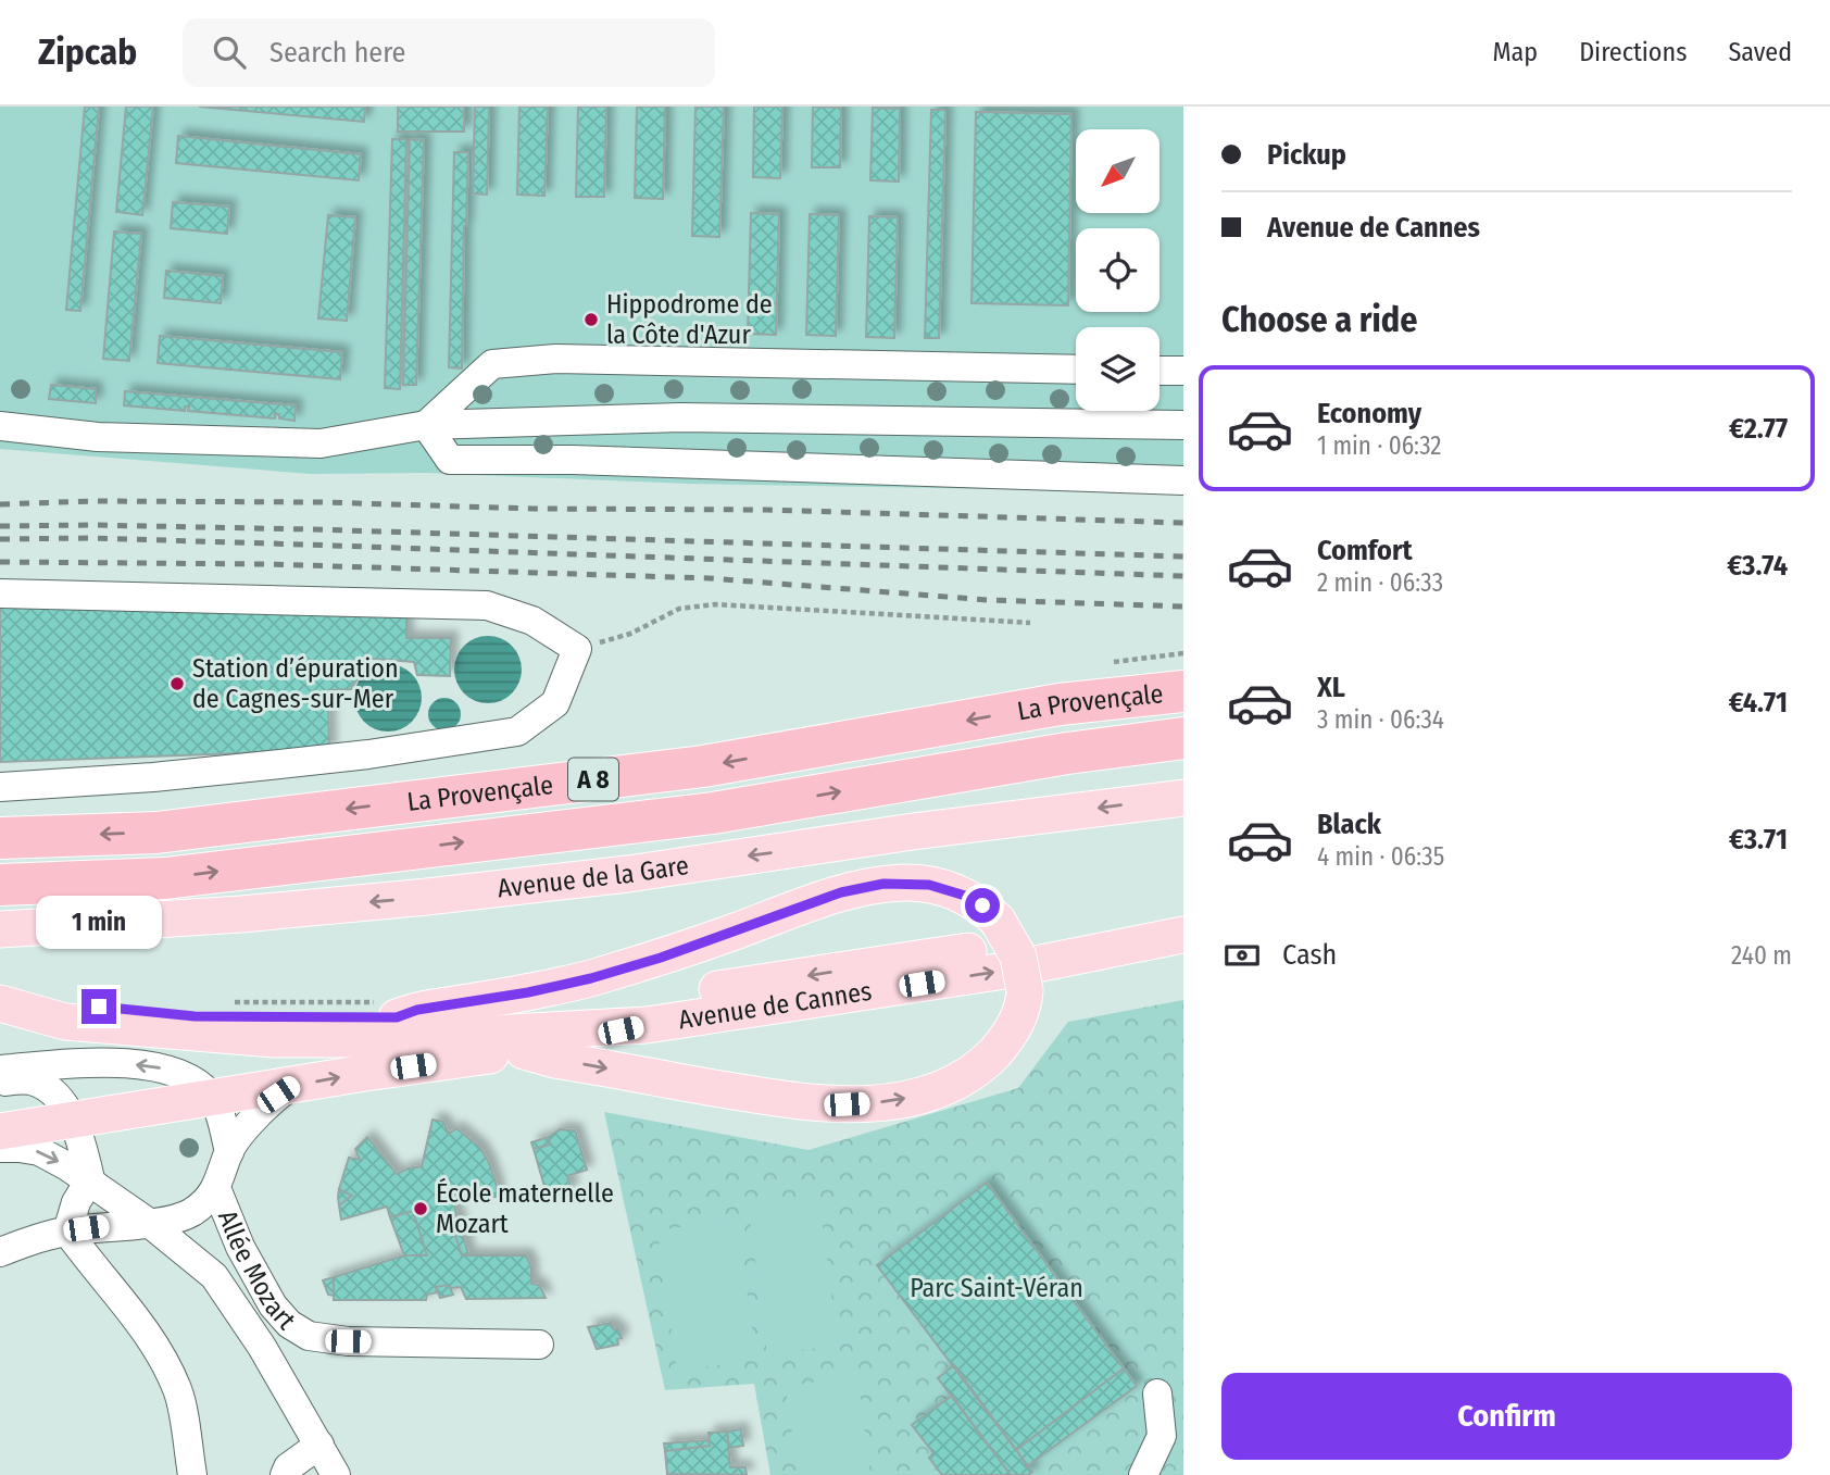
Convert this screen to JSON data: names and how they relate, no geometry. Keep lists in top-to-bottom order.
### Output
{
  "streets": {
    "highway": ["La Provençale", "A 8"],
    "main road": ["Avenue de la Gare", "Avenue de Cannes"],
    "street": ["Allée Mozart"]
  },
  "parks": ["Parc Saint-Véran"],
  "places": ["Hippodrome de la Côte d'Azur", "Station d’épuration de Cagnes-sur-Mer", "École maternelle Mozart"],
  "north": "bottom left",
  "page": {
    "header": "Zipcab",
    "search": "Search here",
    "nav": ["Map", "Directions", "Saved"],
    "banner": ["Pickup", "Avenue de Cannes"],
    "heading": "Choose a ride",
    "list": [
      {
        "name": "Economy",
        "note": "1 min · 06:32",
        "value": "€2.77"
      },
      {
        "name": "Comfort",
        "note": "2 min · 06:33",
        "value": "€3.74"
      },
      {
        "name": "XL",
        "note": "3 min · 06:34",
        "value": "€4.71"
      },
      {
        "name": "Black",
        "note": "4 min · 06:35",
        "value": "€3.71"
      }
    ],
    "bubble": "1 min",
    "pay": ["Cash", "240 m"],
    "buttons": "Confirm"
  }
}
